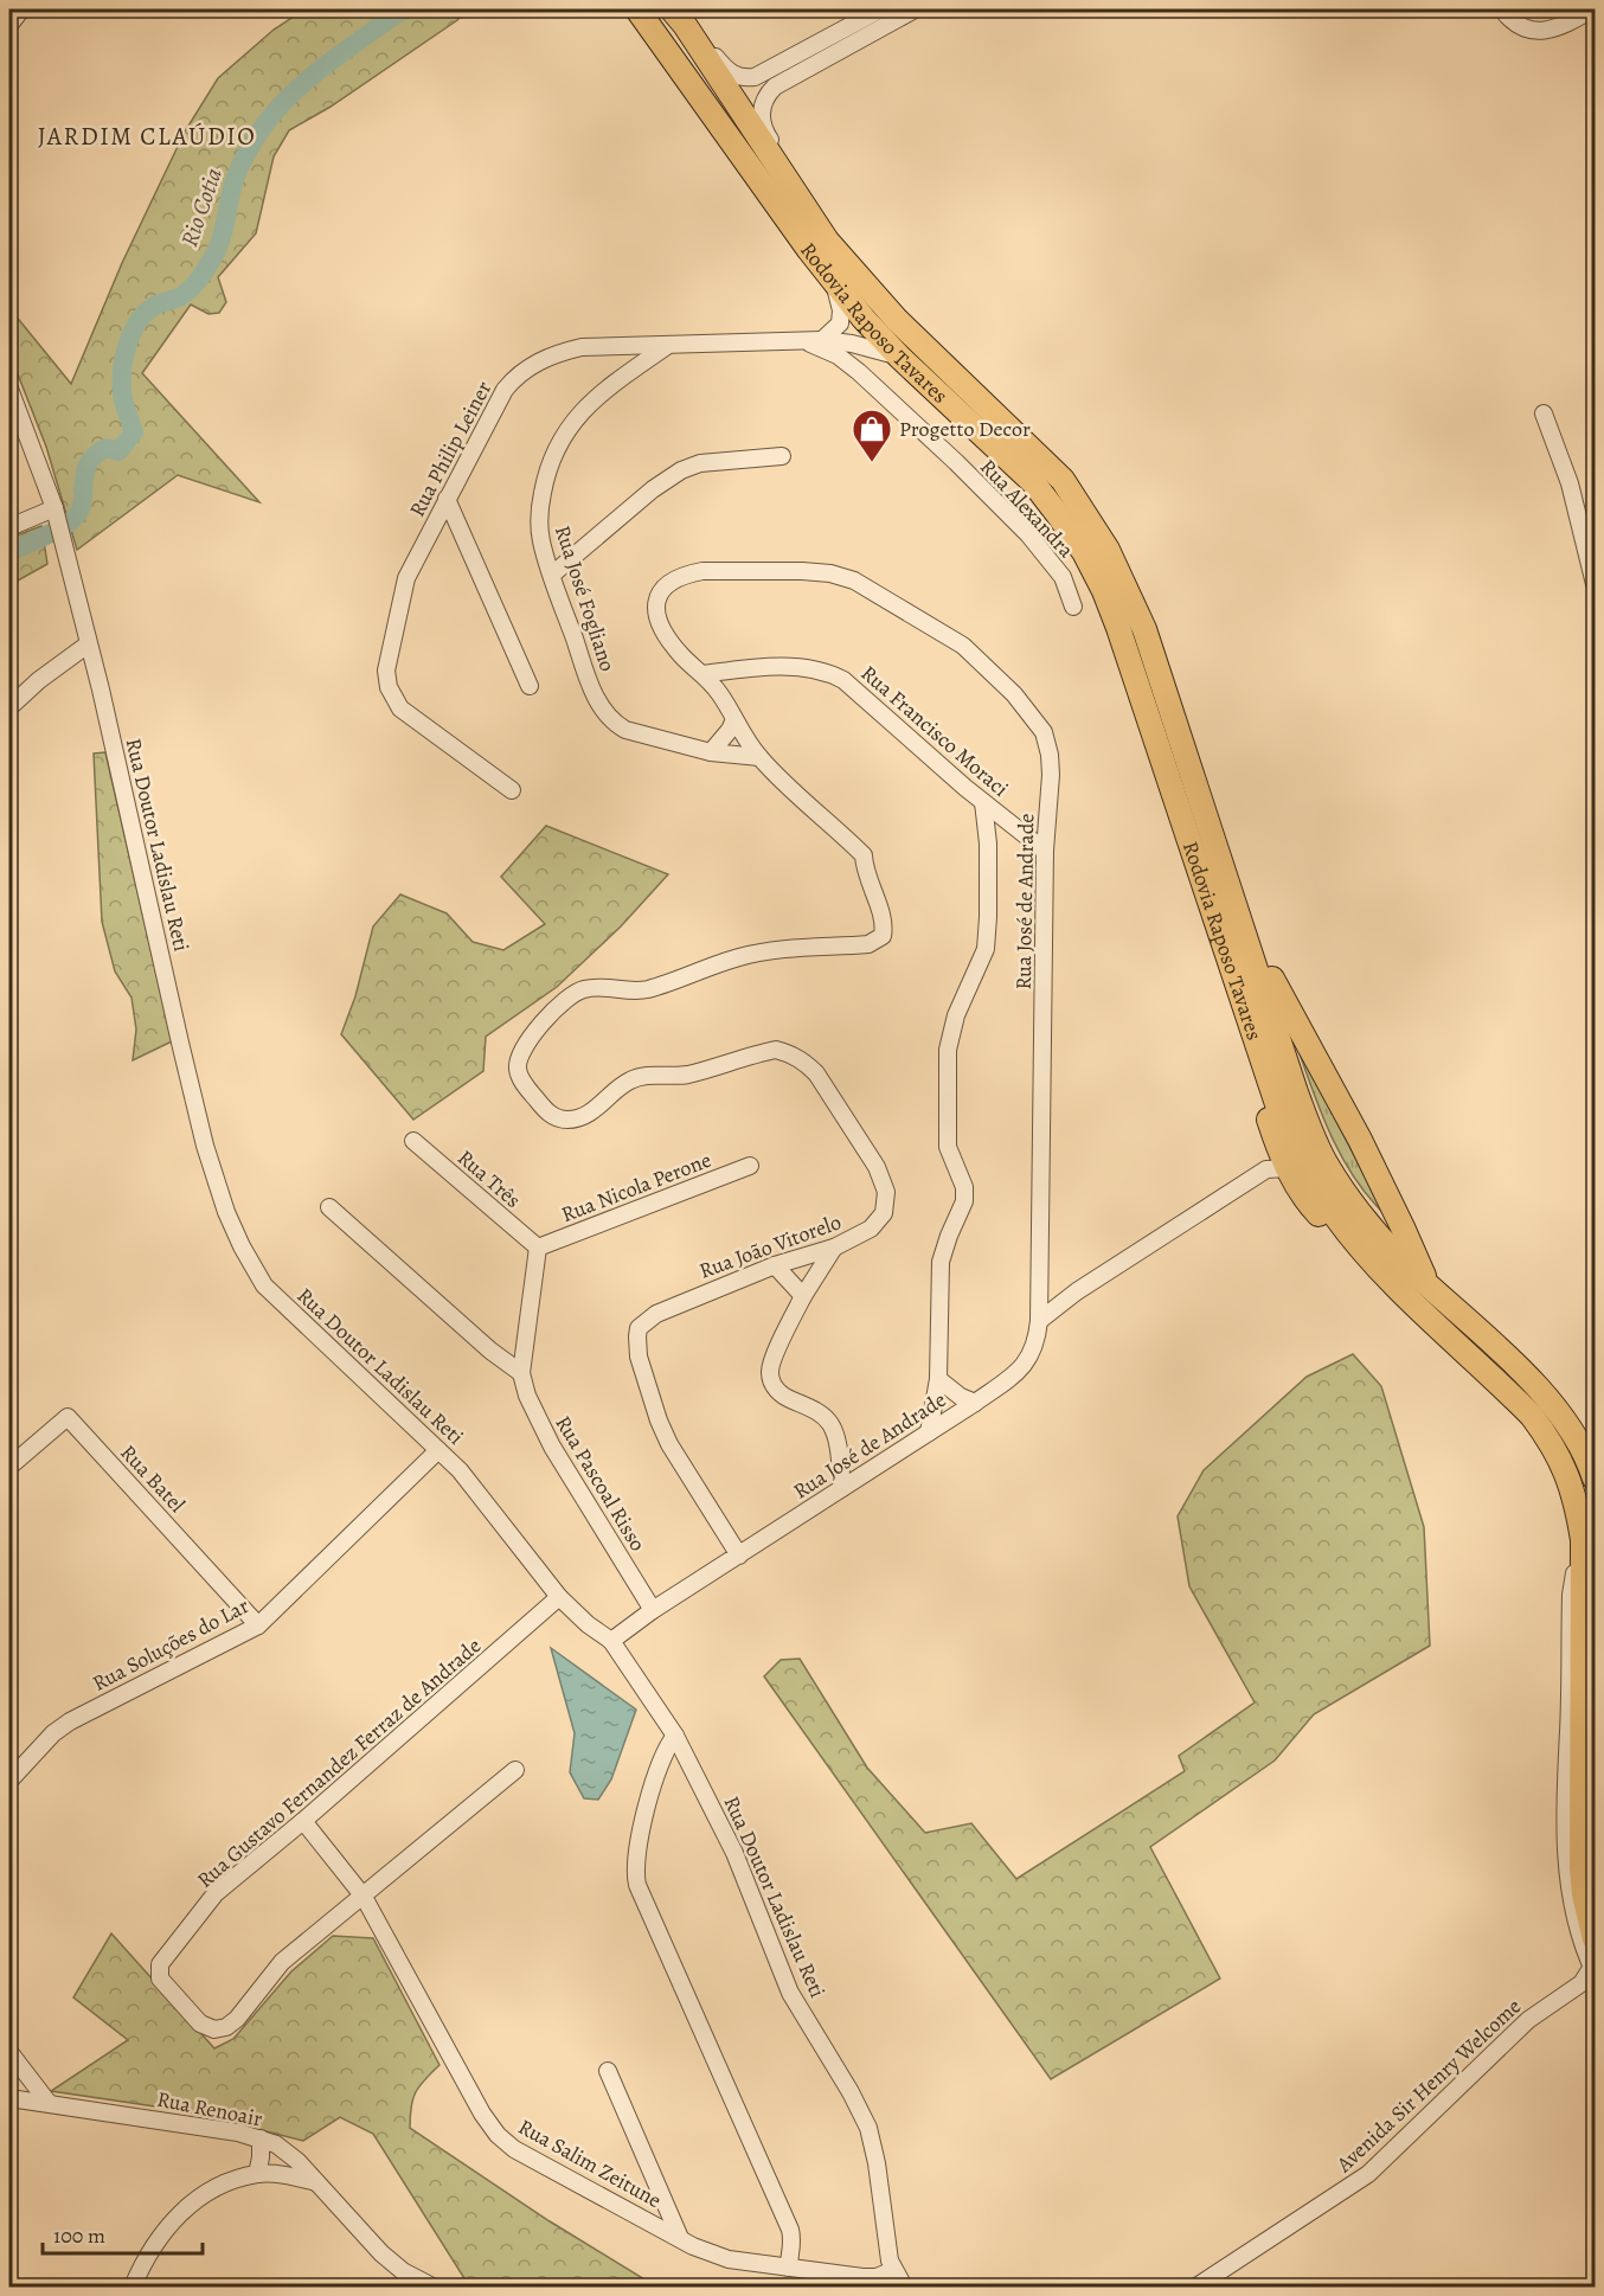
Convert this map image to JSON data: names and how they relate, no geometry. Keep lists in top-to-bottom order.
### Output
{
  "streets": {
    "highway": ["Rodovia Raposo Tavares"],
    "street": [
      "Rua Philip Leiner",
      "Rua Alexandra",
      "Rua José Fogliano",
      "Rua Francisco Moraci",
      "Rua Doutor Ladislau Reti",
      "Rua José de Andrade",
      "Rua Três",
      "Rua Nicola Perone",
      "Rua João Vitorelo",
      "Rua Batel",
      "Rua Pascoal Risso",
      "Rua Soluções do Lar",
      "Rua Gustavo Fernandez Ferraz de Andrade",
      "Avenida Sir Henry Welcome",
      "Rua Renoair",
      "Rua Salim Zeitune"
    ]
  },
  "crossings": [
    ["Rodovia Raposo Tavares", "Rua Philip Leiner"],
    ["Rua Philip Leiner", "Rua Alexandra"],
    ["Rua Philip Leiner", "Rua José Fogliano"],
    ["Rua José Fogliano", "Rua José de Andrade"],
    ["Rua Francisco Moraci", "Rua José de Andrade"],
    ["Rua Doutor Ladislau Reti", "Rua José de Andrade"],
    ["Rua Doutor Ladislau Reti", "Rua Soluções do Lar"],
    ["Rua Doutor Ladislau Reti", "Rua Gustavo Fernandez Ferraz de Andrade"],
    ["Rua Doutor Ladislau Reti", "Rua Salim Zeitune"],
    ["Rua José de Andrade", "Rua João Vitorelo"],
    ["Rua José de Andrade", "Rua Pascoal Risso"],
    ["Rua Três", "Rua Nicola Perone"],
    ["Rua Três", "Rua Pascoal Risso"],
    ["Rua Nicola Perone", "Rua Pascoal Risso"],
    ["Rua Batel", "Rua Soluções do Lar"],
    ["Rua Gustavo Fernandez Ferraz de Andrade", "Rua Salim Zeitune"]
  ],
  "districts": ["JARDIM CLAÚDIO"],
  "water": ["Rio Cotia"],
  "places": {
    "shop": ["Progetto Decor"]
  },
  "scale_bar": "100 m"
}
